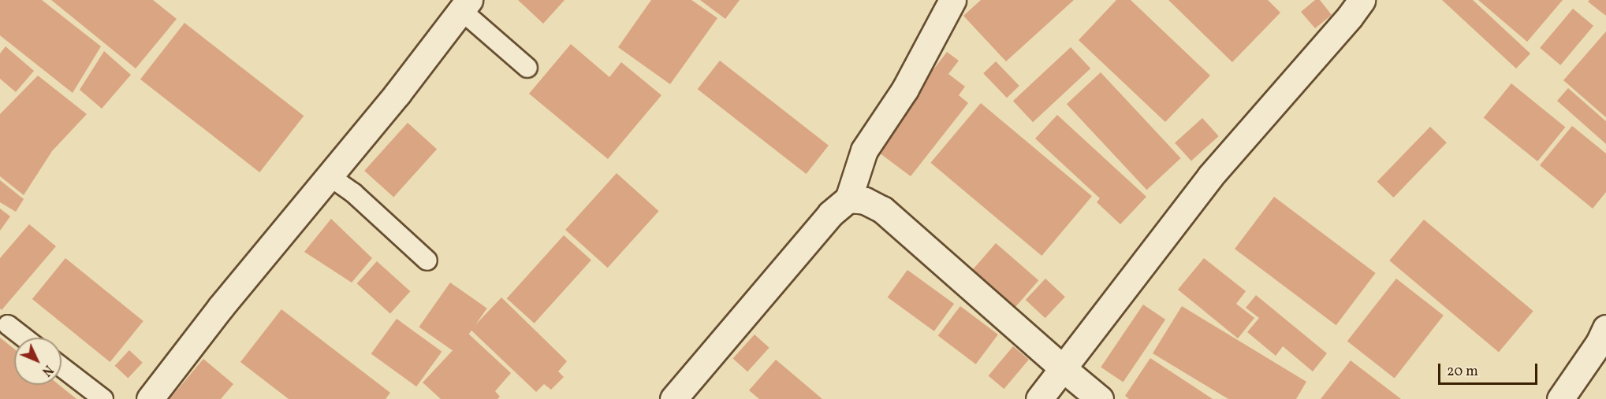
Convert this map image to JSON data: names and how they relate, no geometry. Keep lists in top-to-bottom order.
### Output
{
  "scale_bar": "20 m",
  "north": "bottom right"
}
